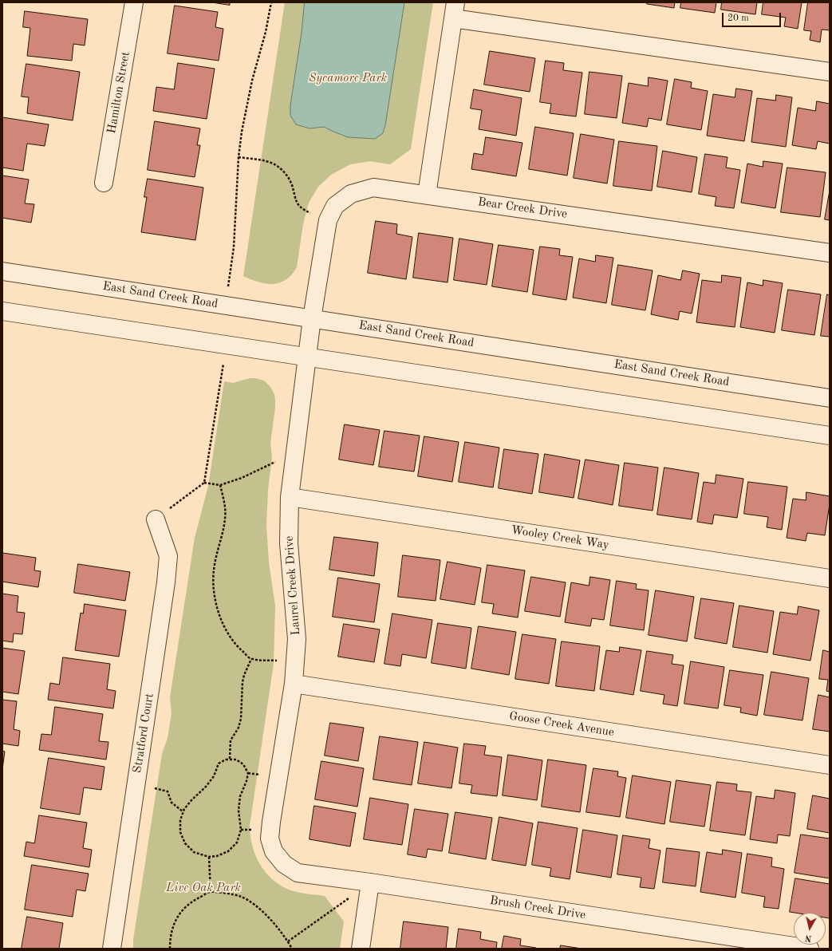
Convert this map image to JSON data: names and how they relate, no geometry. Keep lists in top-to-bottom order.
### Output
{
  "streets": {
    "street": [
      "Hamilton Street",
      "Bear Creek Drive",
      "East Sand Creek Road",
      "Wooley Creek Way",
      "Laurel Creek Drive",
      "Goose Creek Avenue",
      "Stratford Court",
      "Brush Creek Drive"
    ]
  },
  "crossings": [
    ["Bear Creek Drive", "East Sand Creek Road"],
    ["Bear Creek Drive", "Laurel Creek Drive"],
    ["East Sand Creek Road", "Laurel Creek Drive"],
    ["Wooley Creek Way", "Laurel Creek Drive"],
    ["Laurel Creek Drive", "Goose Creek Avenue"],
    ["Laurel Creek Drive", "Brush Creek Drive"]
  ],
  "parks": ["Sycamore Park", "Live Oak Park"],
  "scale_bar": "20 m",
  "north": "bottom"
}
